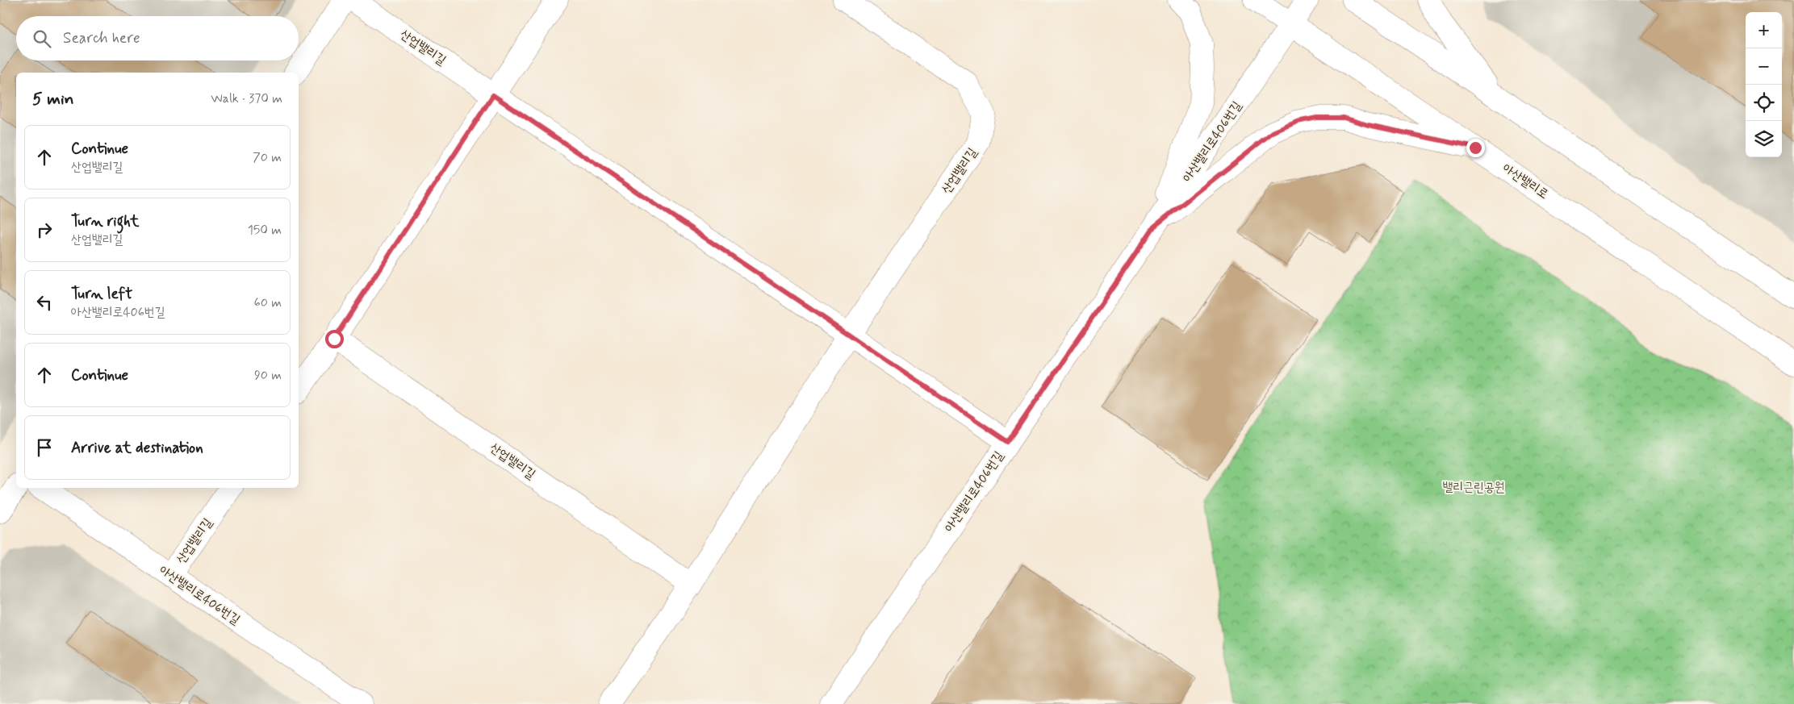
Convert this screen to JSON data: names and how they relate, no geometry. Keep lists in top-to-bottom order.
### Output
{
  "streets": {
    "street": ["산업밸리길", "아산밸리로406번길", "아산밸리로"]
  },
  "crossings": [
    ["산업밸리길", "아산밸리로406번길"],
    ["아산밸리로406번길", "아산밸리로"]
  ],
  "parks": ["밸리근린공원"],
  "page": {
    "map_buttons": ["+", "−"],
    "search": "Search here",
    "heading": ["5 min", "Walk · 370 m"],
    "list": [
      ["Continue", "산업밸리길", "70 m"],
      ["Turn right", "산업밸리길", "150 m"],
      ["Turn left", "아산밸리로406번길", "60 m"],
      ["Continue", "90 m"],
      "Arrive at destination"
    ]
  }
}
